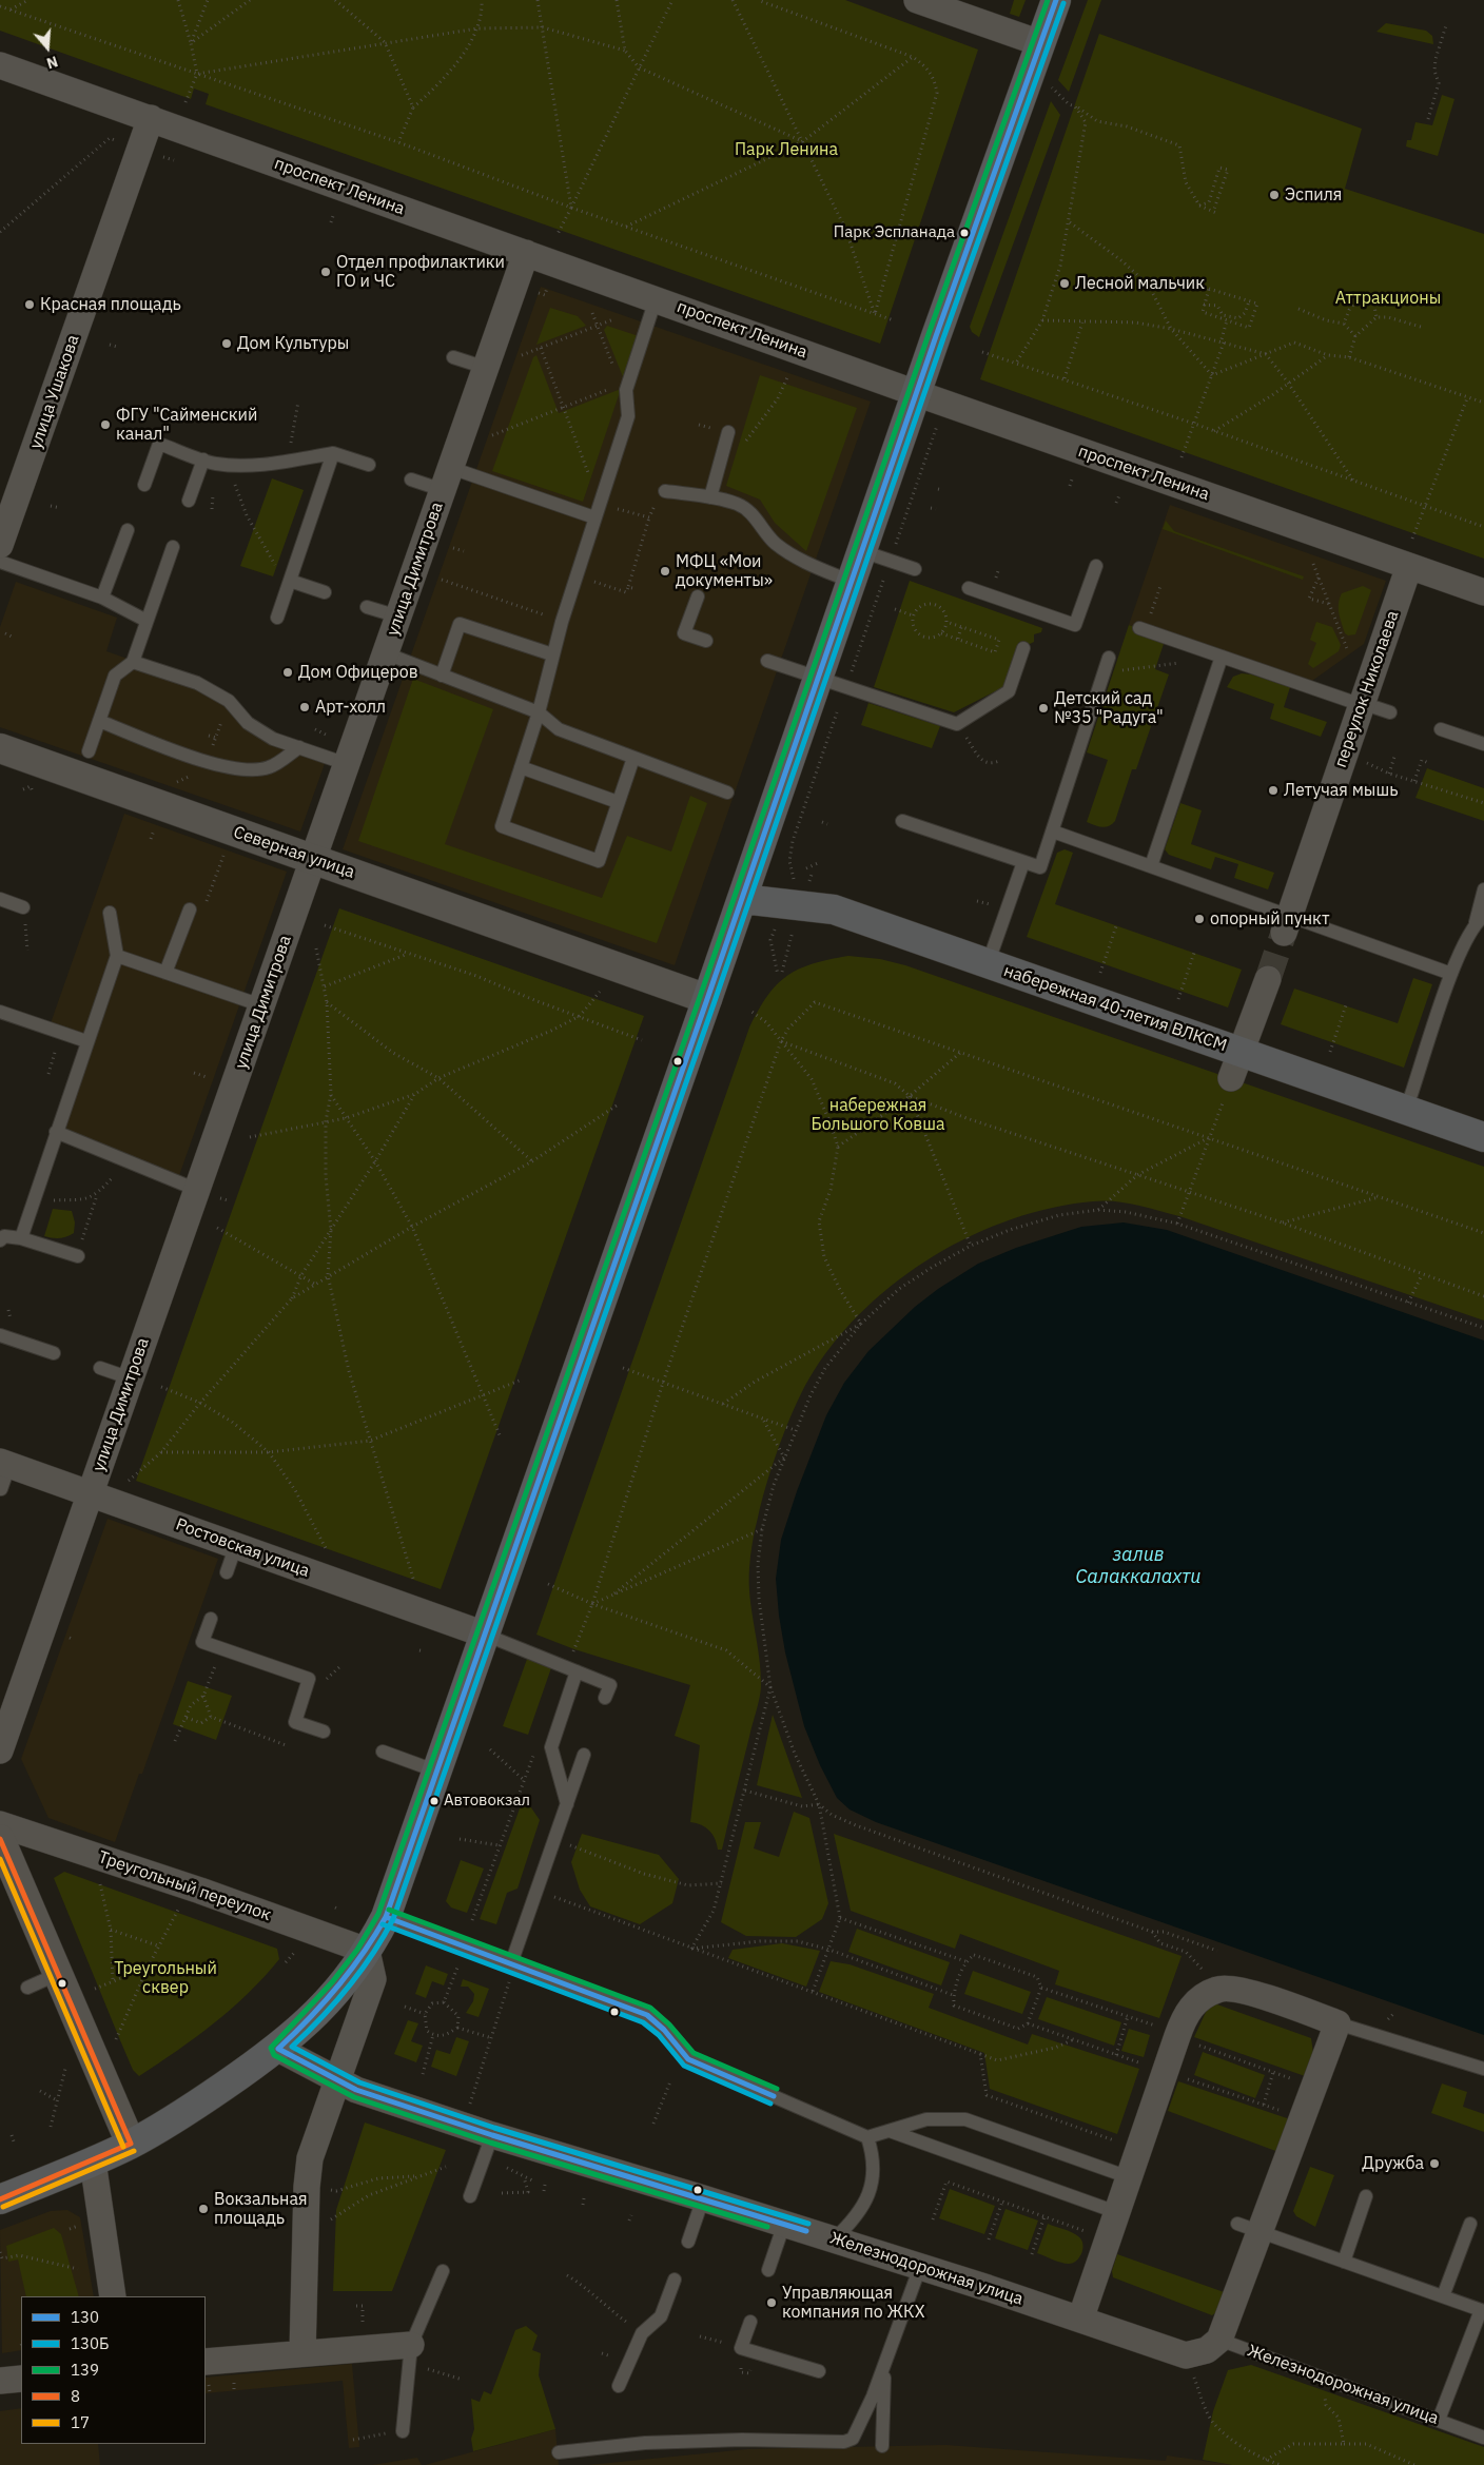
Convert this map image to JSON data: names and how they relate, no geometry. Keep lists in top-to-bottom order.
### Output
{
  "streets": {
    "main road": ["Северная улица", "набережная 40-летия ВЛКСМ"],
    "street": [
      "проспект Ленина",
      "улица Ушакова",
      "улица Димитрова",
      "переулок Николаева",
      "Ростовская улица",
      "Треугольный переулок",
      "Железнодорожная улица"
    ]
  },
  "crossings": [
    ["проспект Ленина", "улица Ушакова"],
    ["проспект Ленина", "улица Димитрова"],
    ["проспект Ленина", "переулок Николаева"],
    ["улица Димитрова", "Северная улица"],
    ["улица Димитрова", "Ростовская улица"]
  ],
  "water": ["залив Салаккалахти"],
  "parks": [
    "Парк Ленина",
    "Аттракционы",
    "набережная Большого Ковша",
    "Треугольный сквер"
  ],
  "places": [
    "Эспиля",
    "Парк Эспланада",
    "Отдел профилактики ГО и ЧС",
    "Лесной мальчик",
    "Красная площадь",
    "Дом Культуры",
    "ФГУ \"Сайменский канал\"",
    "МФЦ «Мои документы»",
    "Дом Офицеров",
    "Арт-холл",
    "Детский сад №35 \"Радуга\"",
    "Летучая мышь",
    "опорный пункт",
    "Автовокзал",
    "Дружба",
    "Вокзальная площадь",
    "Управляющая компания по ЖКХ"
  ],
  "lines": [
    "transit line 130",
    "transit line 139",
    "transit line 130Б",
    "transit line 8",
    "transit line 17"
  ],
  "legend": [
    "130",
    "130Б",
    "139",
    "8",
    "17"
  ],
  "north": "bottom"
}
